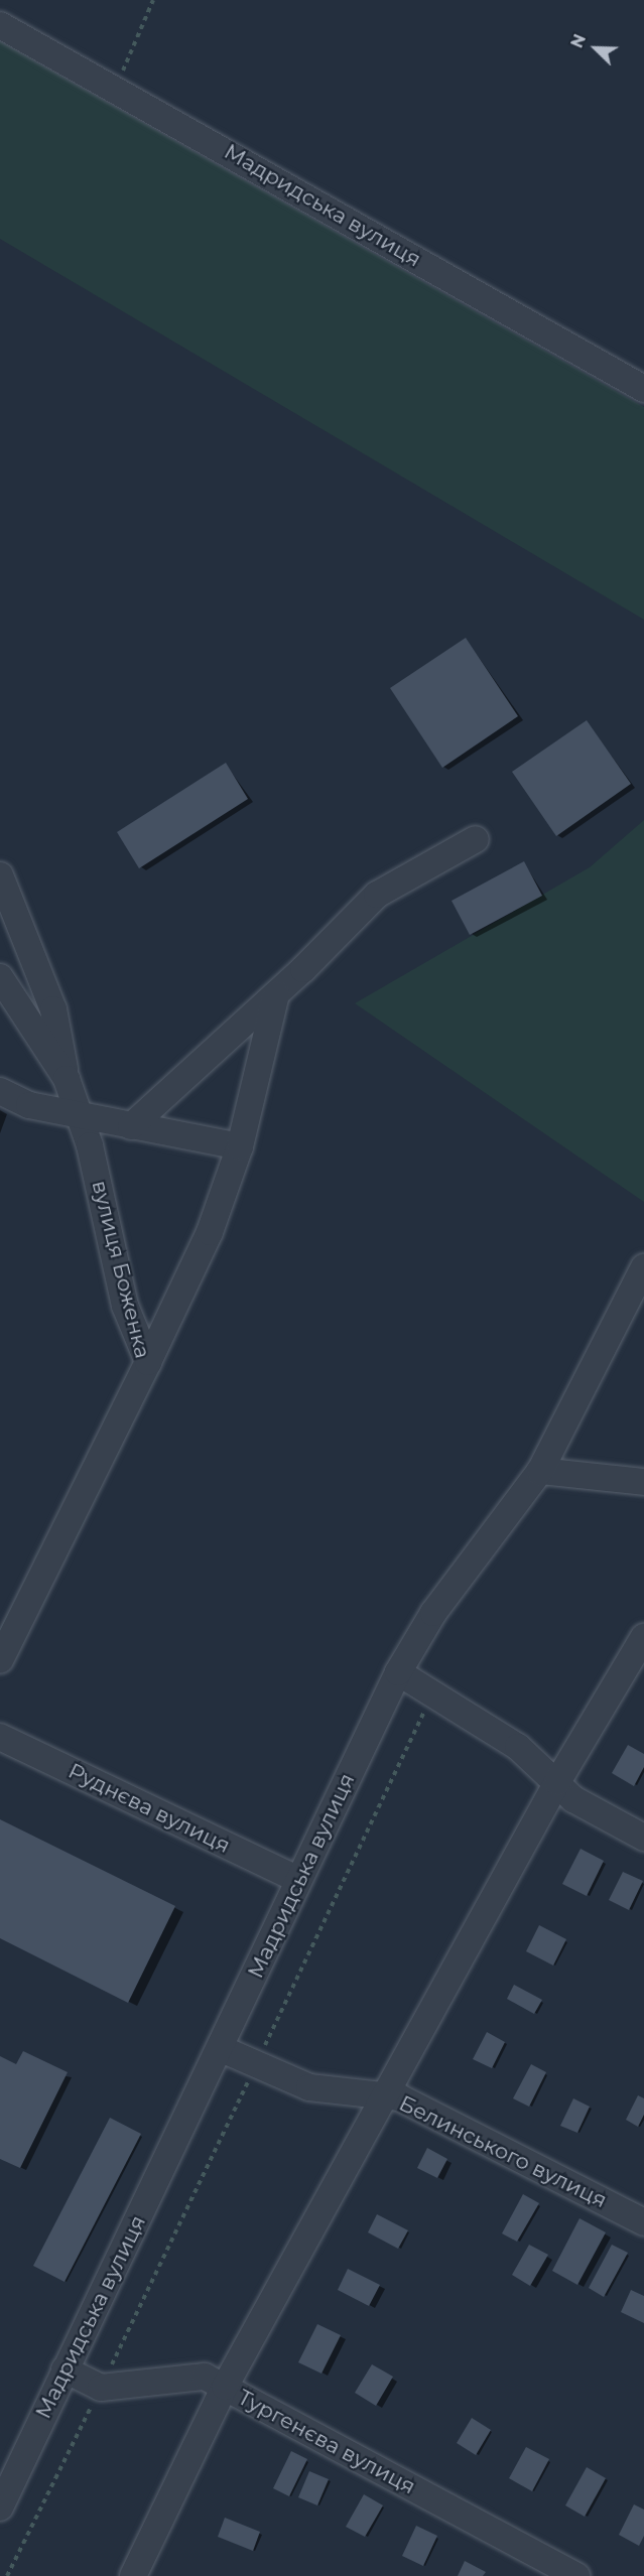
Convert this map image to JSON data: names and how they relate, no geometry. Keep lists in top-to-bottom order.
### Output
{
  "streets": {
    "street": [
      "Мадридська вулиця",
      "вулиця Боженка",
      "Руднєва вулиця",
      "Белинського вулиця",
      "Тургенєва вулиця"
    ]
  },
  "crossings": [
    ["Мадридська вулиця", "Руднєва вулиця"],
    ["Мадридська вулиця", "Белинського вулиця"]
  ],
  "north": "top left"
}
